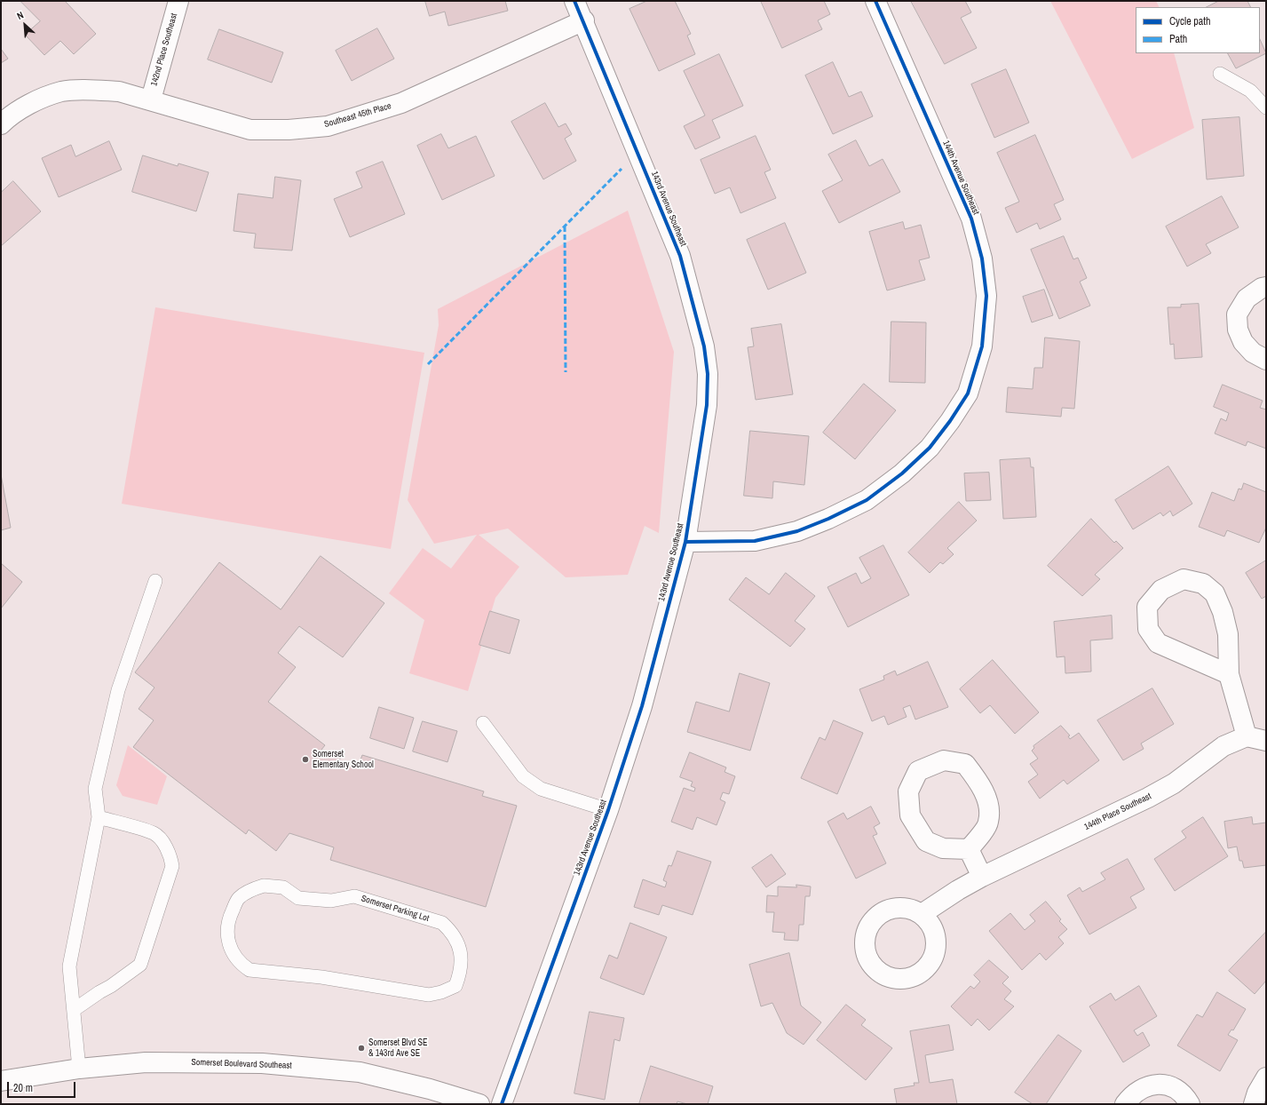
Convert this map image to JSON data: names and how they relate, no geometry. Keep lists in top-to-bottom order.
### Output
{
  "streets": {
    "street": [
      "142nd Place Southeast",
      "Southeast 45th Place",
      "144th Avenue Southeast",
      "143rd Avenue Southeast",
      "144th Place Southeast",
      "Somerset Boulevard Southeast"
    ],
    "lane": ["Somerset Parking Lot"]
  },
  "crossings": [
    ["142nd Place Southeast", "Southeast 45th Place"],
    ["Southeast 45th Place", "143rd Avenue Southeast"],
    ["144th Avenue Southeast", "143rd Avenue Southeast"]
  ],
  "places": ["Somerset Elementary School", "Somerset Blvd SE & 143rd Ave SE"],
  "legend": ["Cycle path", "Path"],
  "scale_bar": "20 m",
  "north": "top left"
}
